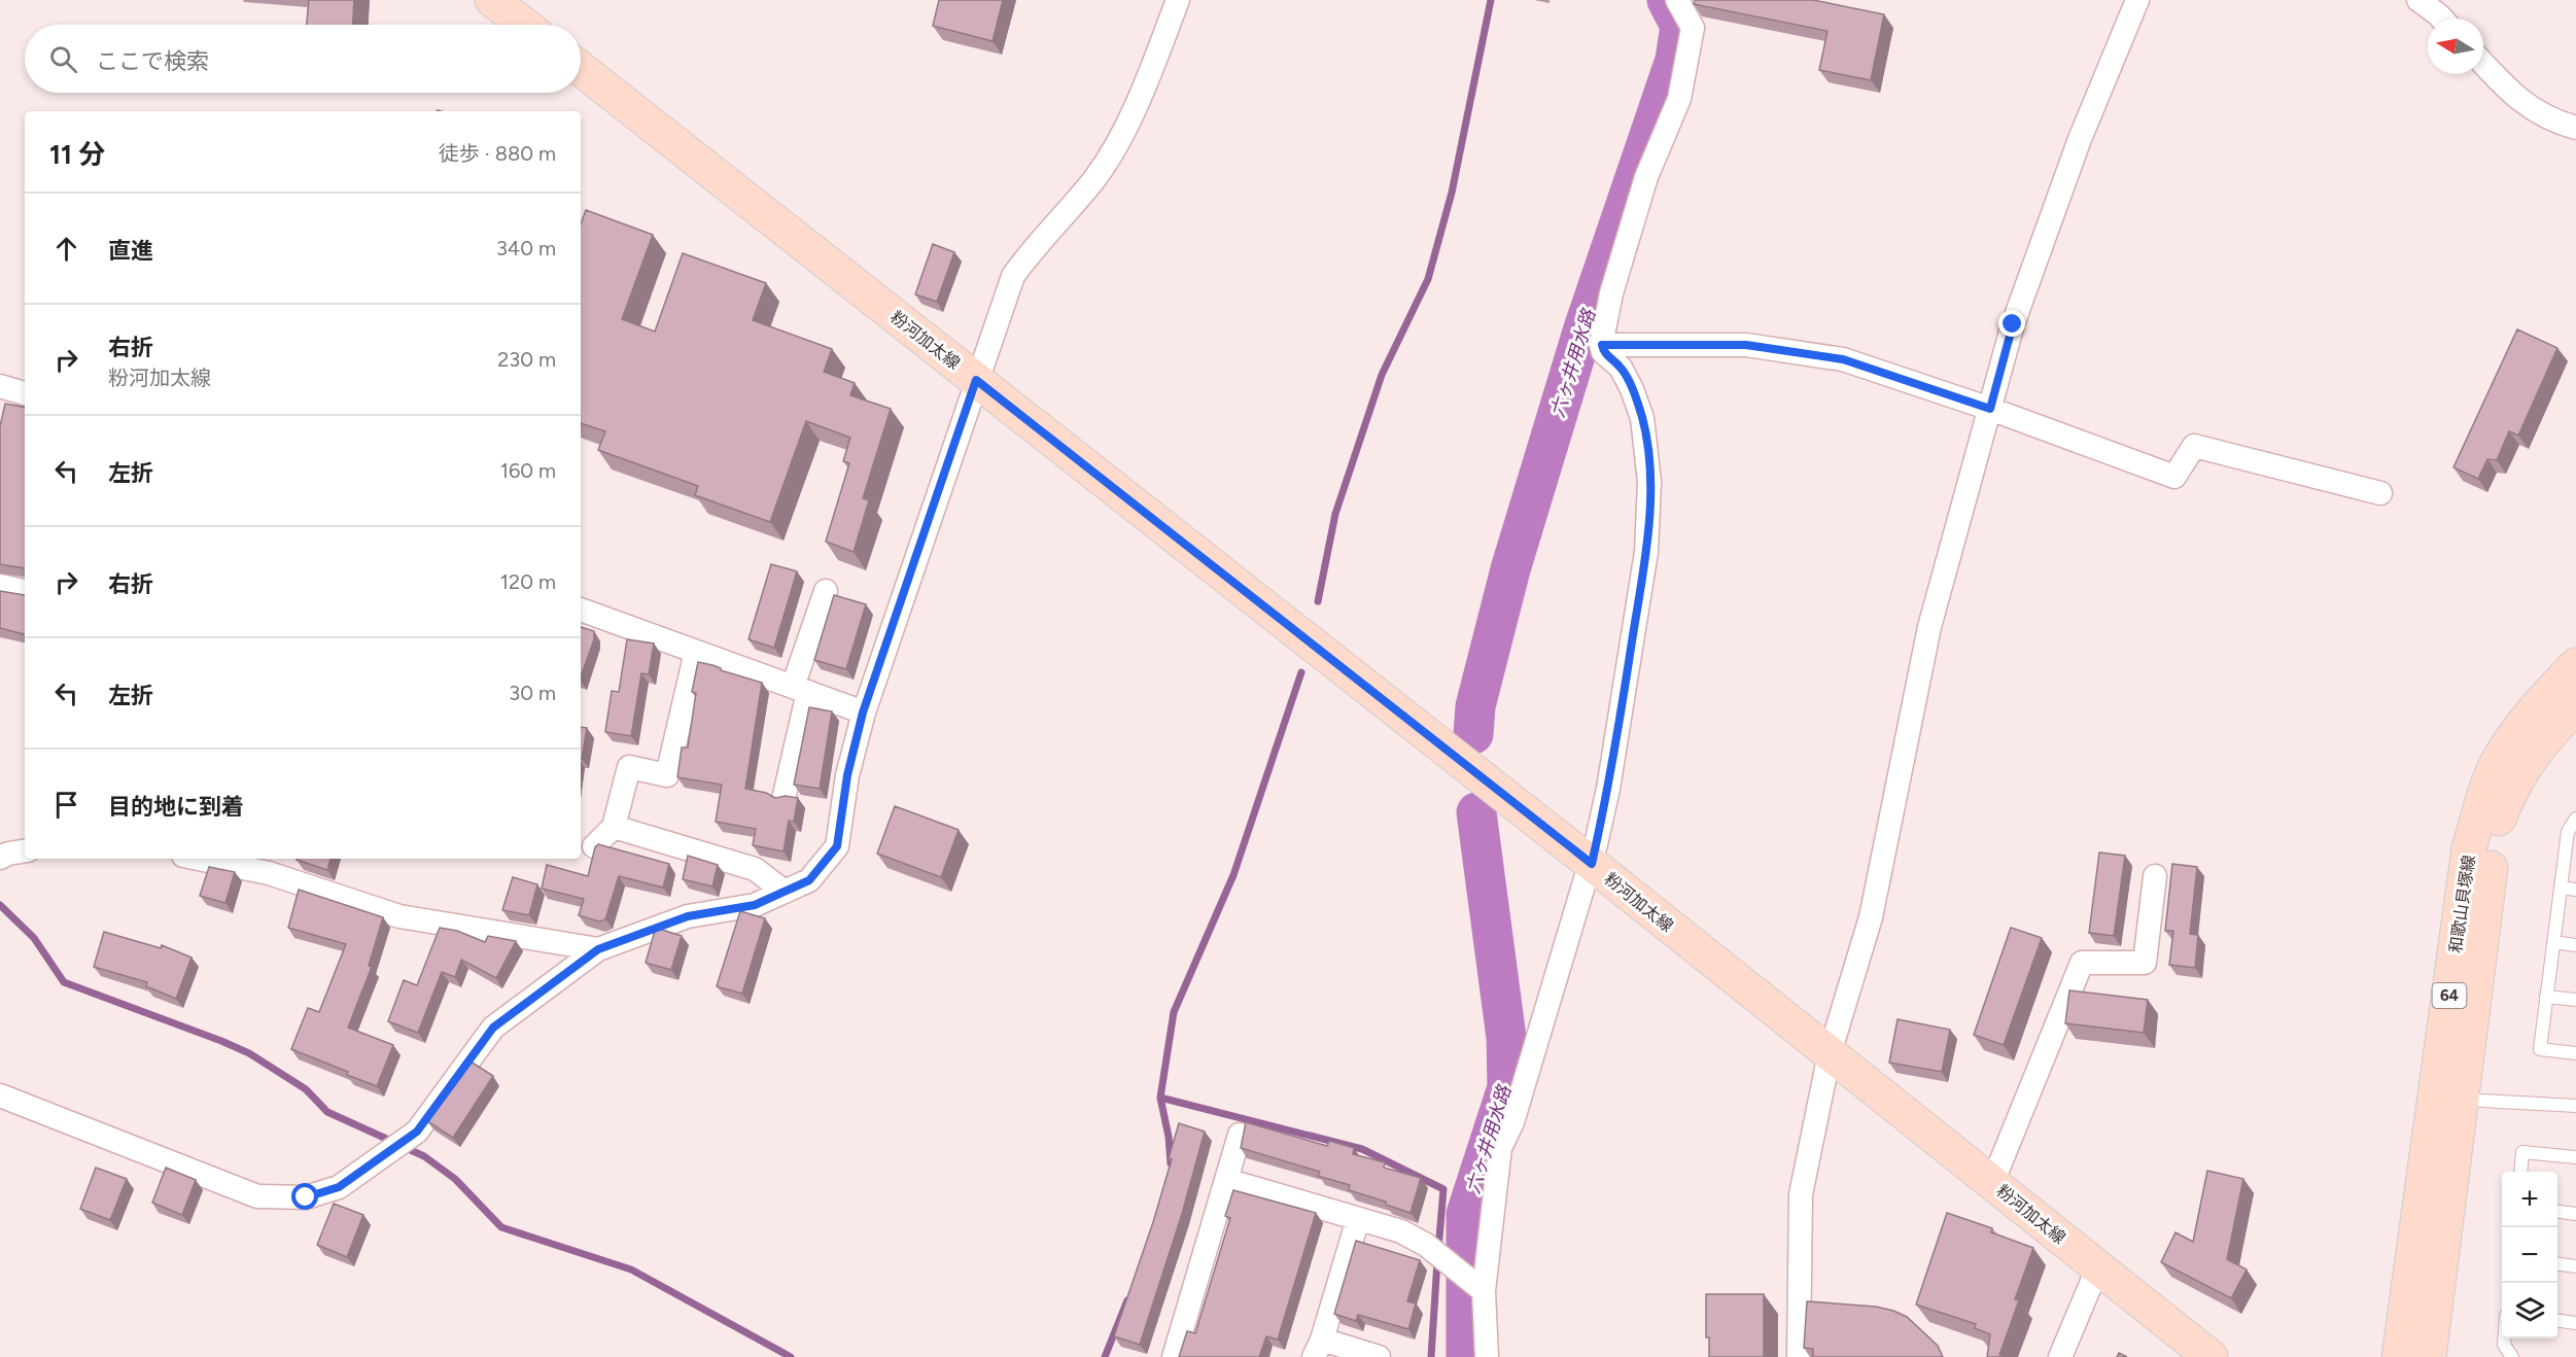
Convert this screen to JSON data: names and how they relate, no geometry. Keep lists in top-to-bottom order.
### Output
{
  "streets": {
    "main road": ["粉河加太線", "和歌山貝塚線", "64"]
  },
  "water": ["六ヶ井用水路"],
  "north": "left",
  "page": {
    "search": "ここで検索",
    "heading": ["11 分", "徒歩 · 880 m"],
    "list": [
      ["直進", "340 m"],
      ["右折", "粉河加太線", "230 m"],
      ["左折", "160 m"],
      ["右折", "120 m"],
      ["左折", "30 m"],
      "目的地に到着"
    ],
    "map_buttons": ["+", "−"]
  }
}
